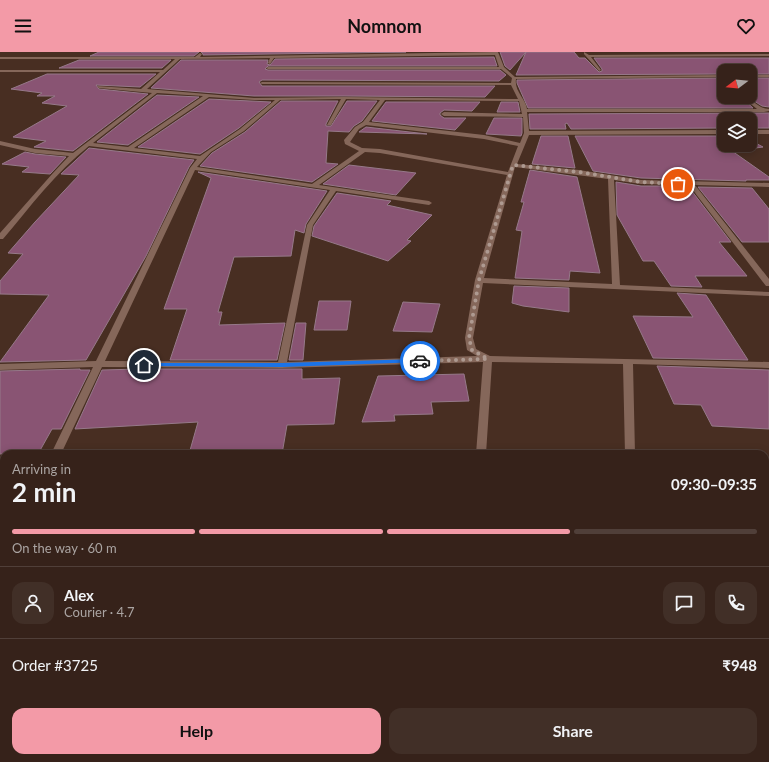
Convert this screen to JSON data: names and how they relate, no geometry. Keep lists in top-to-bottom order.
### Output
{
  "north": "left",
  "page": {
    "header": "Nomnom",
    "heading": ["2 min", "Arriving in", "09:30–09:35"],
    "panel": [
      "Alex",
      "Courier · 4.7",
      "Order #3725",
      "₹948"
    ],
    "bar": "On the way · 60 m",
    "buttons": ["Help", "Share"]
  }
}
